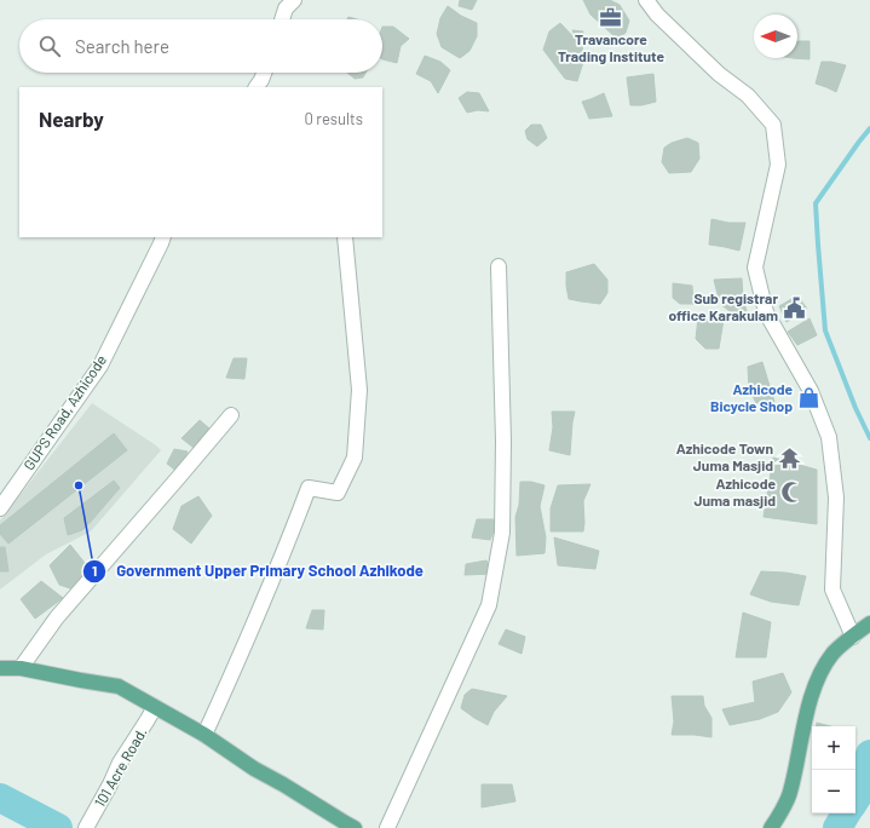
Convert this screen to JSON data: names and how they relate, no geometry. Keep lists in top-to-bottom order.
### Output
{
  "streets": {
    "street": ["GUPS Road, Azhicode", "101 Acre Road."]
  },
  "places": {
    "office": ["Travancore Trading Institute"],
    "public building": ["Sub registrar office Karakulam"],
    "shop": ["Azhicode Bicycle Shop"],
    "temple": ["Azhicode Town Juma Masjid"],
    "other": ["Government Upper Primary School Azhikode"],
    "mosque": ["Azhicode Juma masjid"]
  },
  "north": "left",
  "page": {
    "search": "Search here",
    "heading": ["Nearby", "0 results"],
    "map_buttons": ["+", "−"]
  }
}
